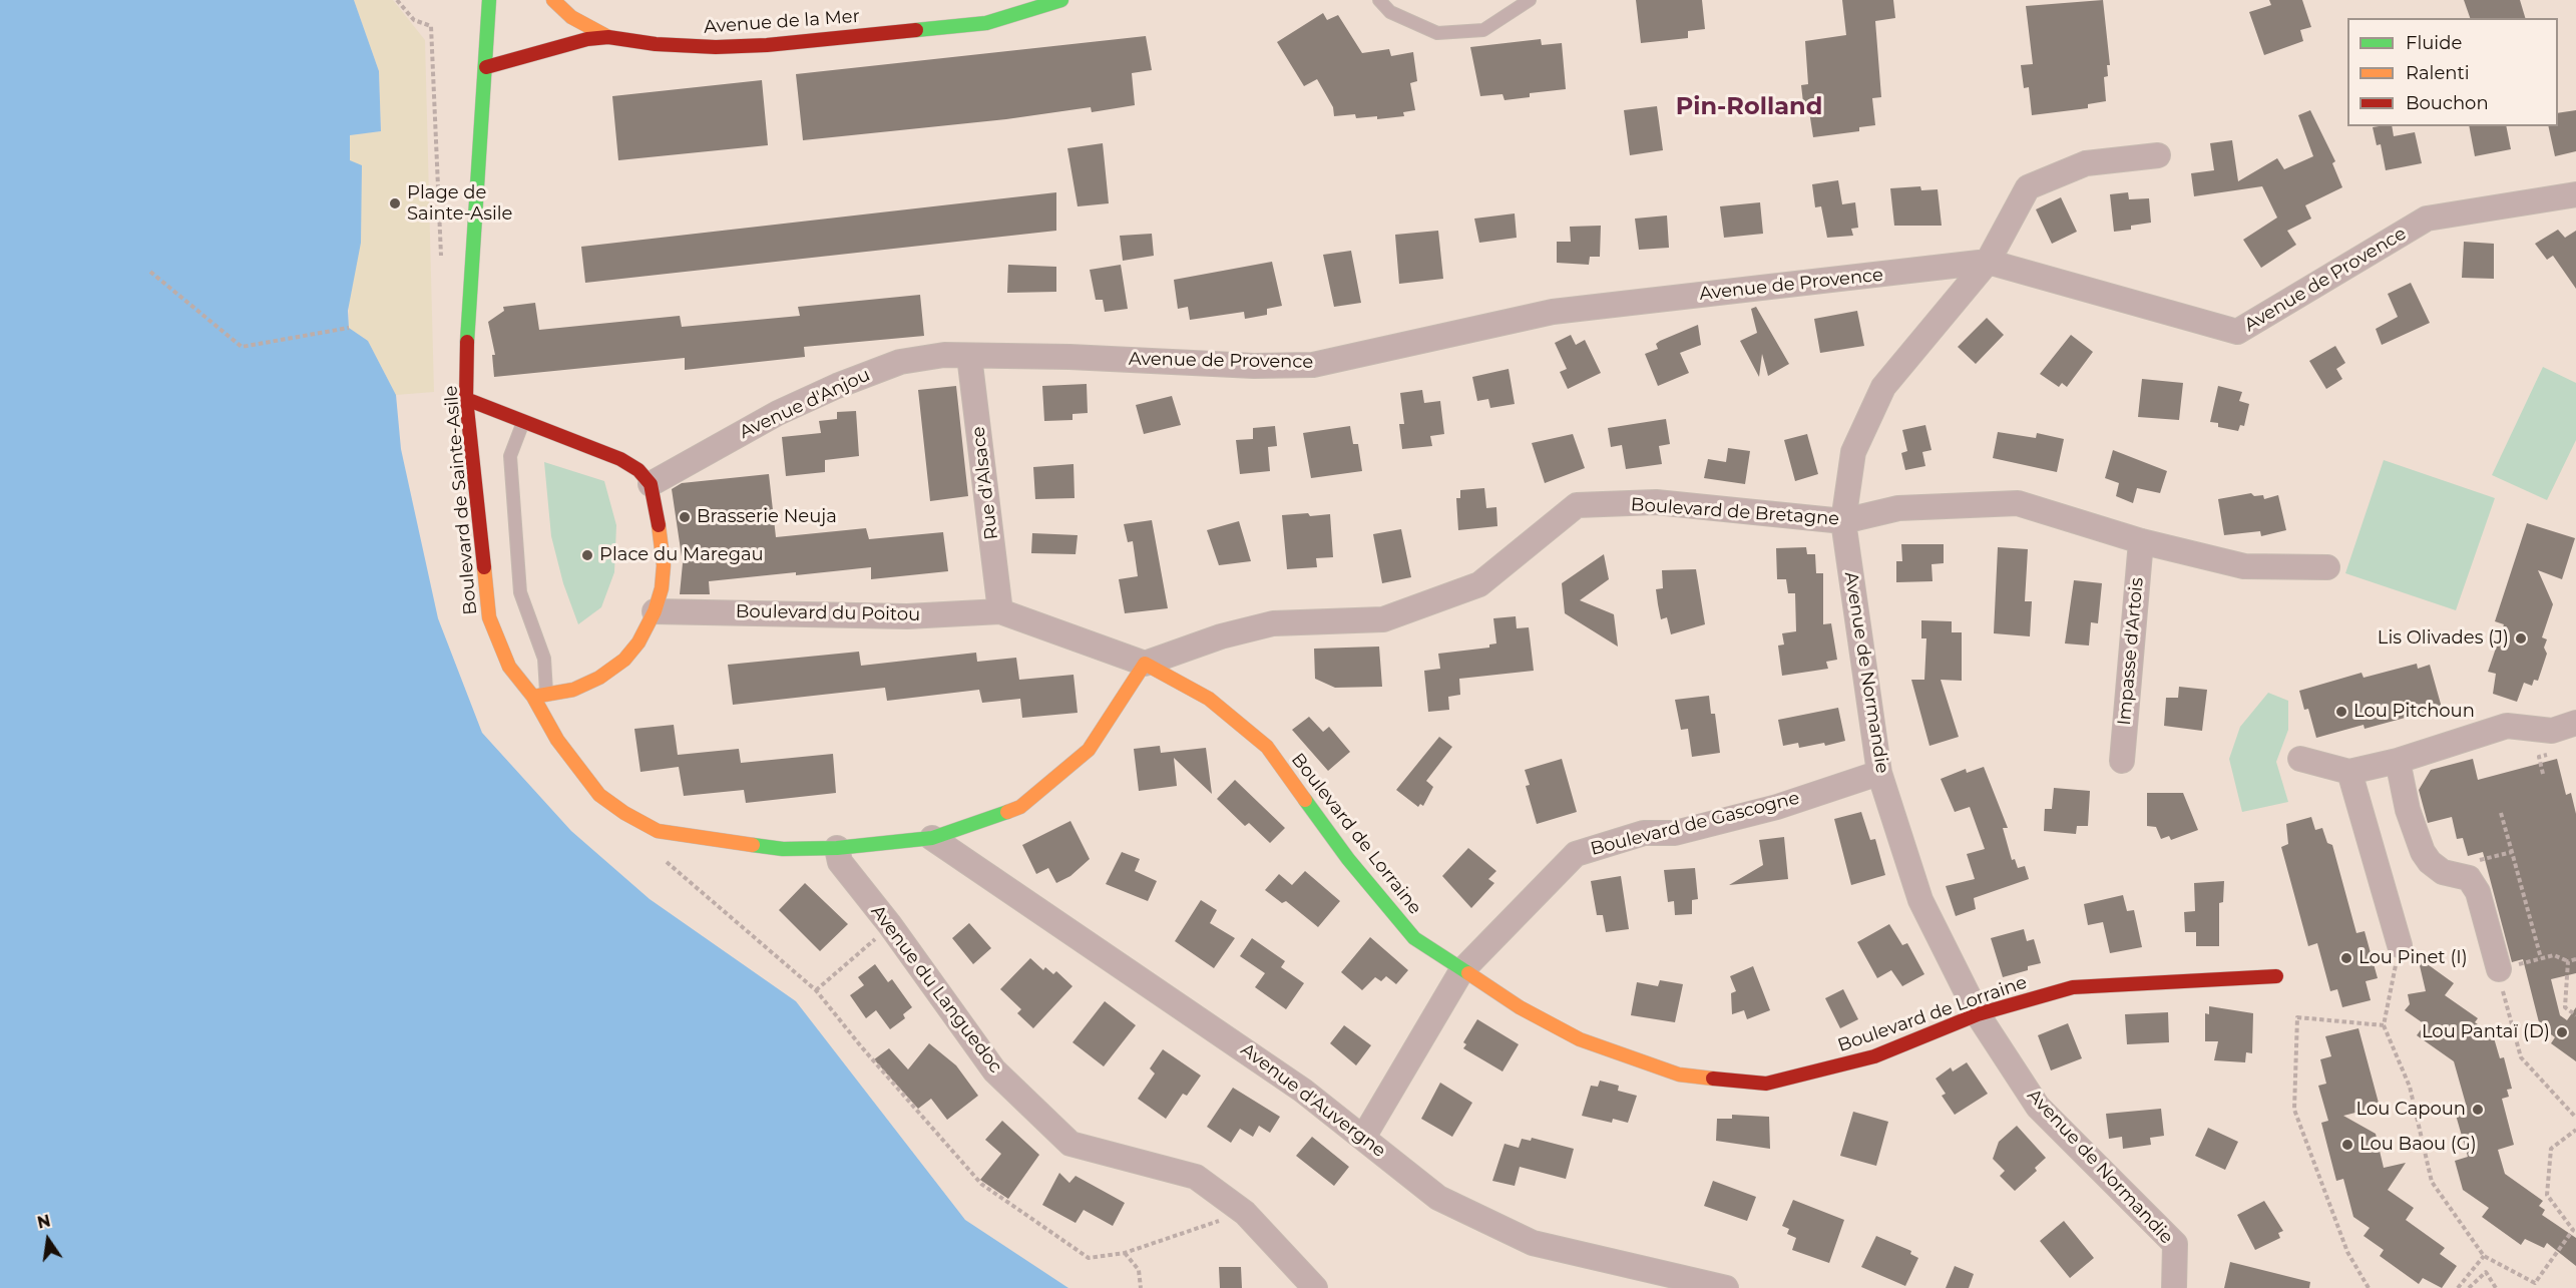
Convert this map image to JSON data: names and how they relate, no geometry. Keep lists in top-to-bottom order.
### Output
{
  "streets": {
    "street": [
      "Avenue de la Mer",
      "Avenue de Provence",
      "Avenue d'Anjou",
      "Rue d'Alsace",
      "Boulevard de Sainte-Asile",
      "Boulevard de Bretagne",
      "Boulevard du Poitou",
      "Impasse d'Artois",
      "Avenue de Normandie",
      "Boulevard de Gascogne",
      "Boulevard de Lorraine",
      "Avenue du Languedoc",
      "Avenue d'Auvergne"
    ]
  },
  "crossings": [
    ["Avenue de la Mer", "Boulevard de Sainte-Asile"],
    ["Avenue de Provence", "Avenue d'Anjou"],
    ["Avenue de Provence", "Rue d'Alsace"],
    ["Avenue de Provence", "Avenue de Normandie"],
    ["Avenue d'Anjou", "Rue d'Alsace"],
    ["Rue d'Alsace", "Boulevard du Poitou"],
    ["Boulevard de Sainte-Asile", "Boulevard de Bretagne"],
    ["Boulevard de Sainte-Asile", "Boulevard de Lorraine"],
    ["Boulevard de Sainte-Asile", "Avenue du Languedoc"],
    ["Boulevard de Sainte-Asile", "Avenue d'Auvergne"],
    ["Boulevard de Bretagne", "Impasse d'Artois"],
    ["Boulevard de Bretagne", "Avenue de Normandie"],
    ["Boulevard de Bretagne", "Boulevard de Lorraine"],
    ["Avenue de Normandie", "Boulevard de Gascogne"],
    ["Avenue de Normandie", "Boulevard de Lorraine"],
    ["Boulevard de Gascogne", "Boulevard de Lorraine"],
    ["Boulevard de Gascogne", "Avenue d'Auvergne"]
  ],
  "districts": ["Pin-Rolland"],
  "places": [
    "Plage de Sainte-Asile",
    "Brasserie Neuja",
    "Place du Maregau",
    "Lis Olivades (J)",
    "Lou Pitchoun",
    "Lou Pinet (I)",
    "Lou Pantaï (D)",
    "Lou Capoun",
    "Lou Baou (G)"
  ],
  "legend": ["Fluide", "Ralenti", "Bouchon"],
  "north": "top"
}
